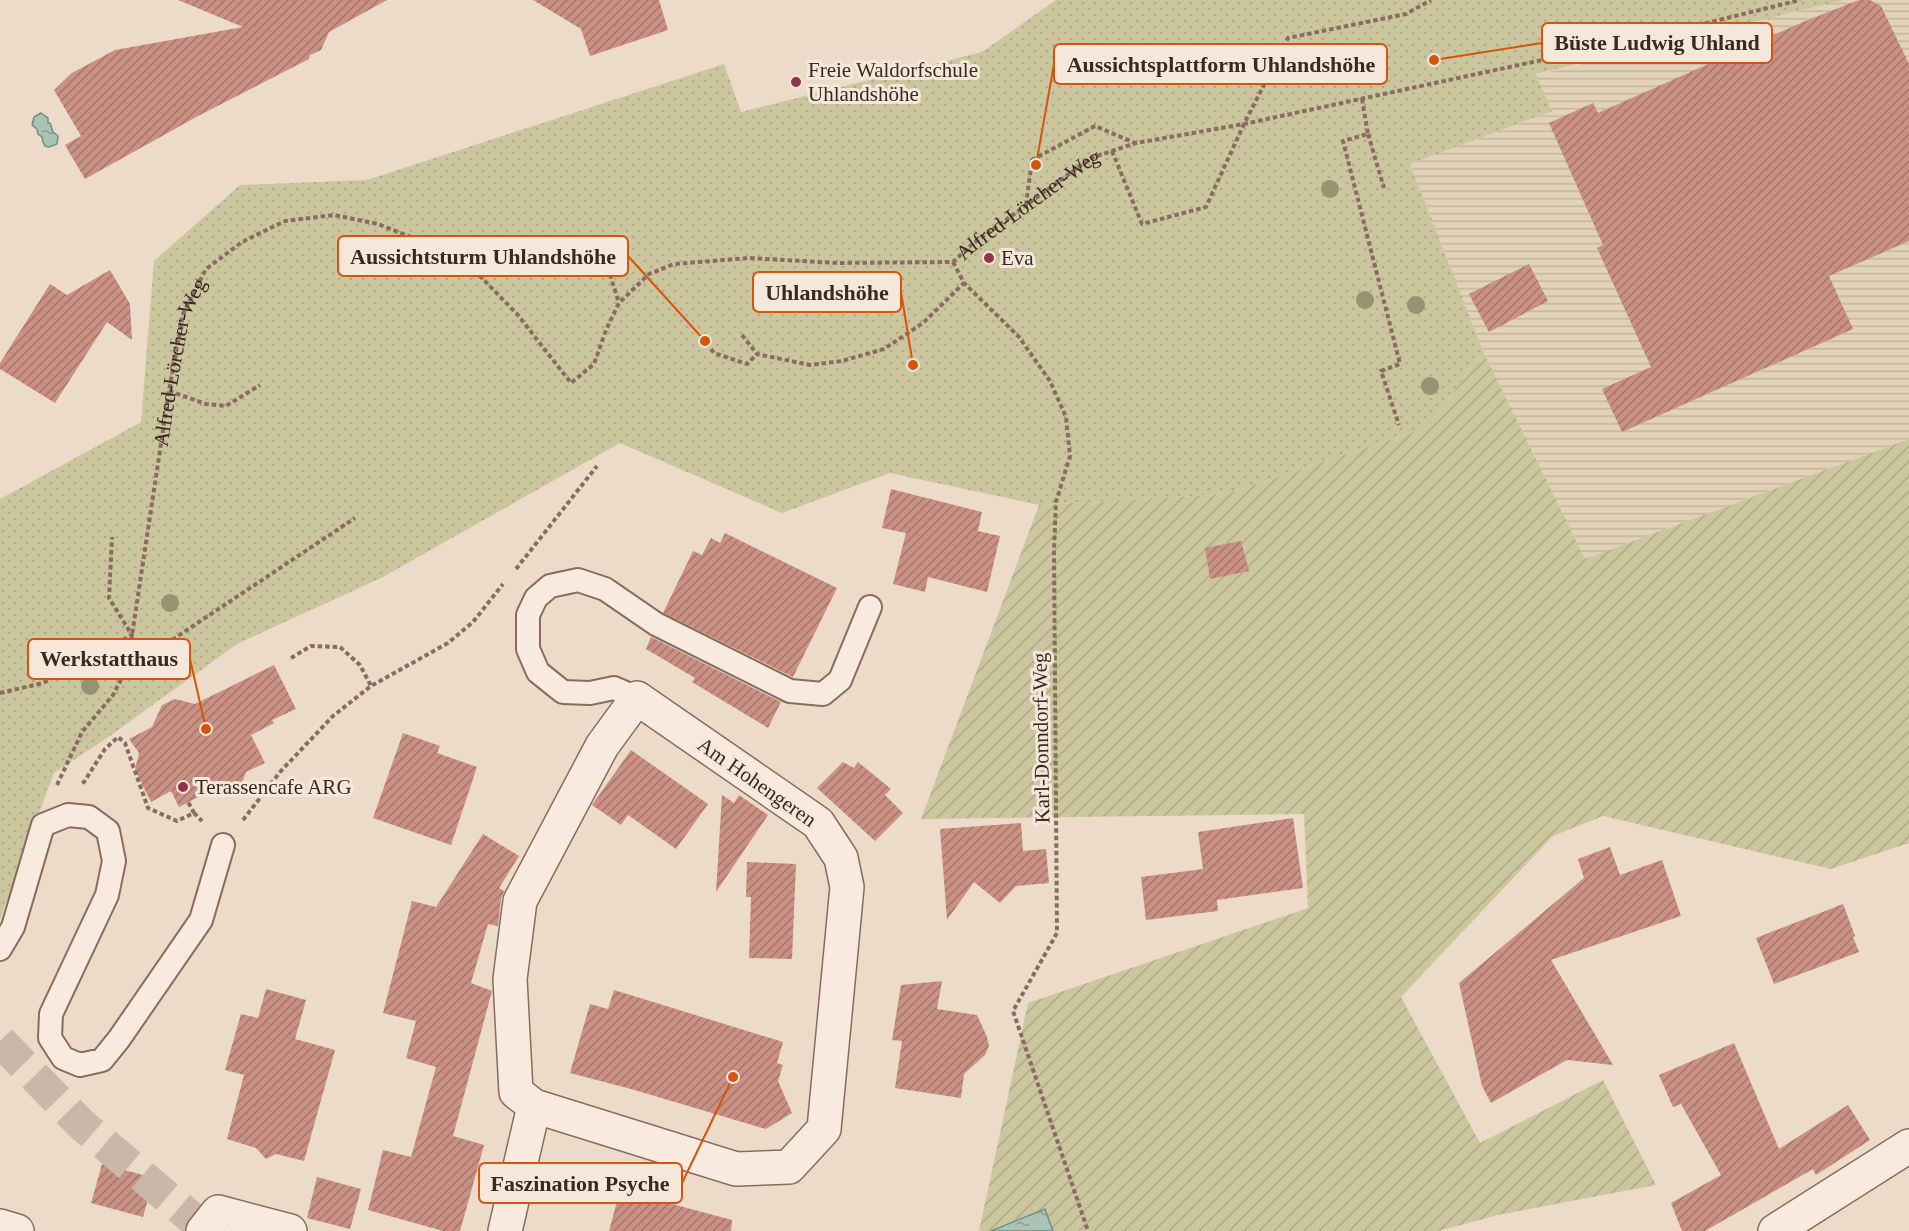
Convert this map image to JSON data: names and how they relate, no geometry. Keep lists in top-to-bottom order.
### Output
{
  "streets": {
    "street": ["Am Hohengeren"],
    "path": ["Alfred-Lörcher-Weg", "Karl-Donndorf-Weg"]
  },
  "crossings": [
    ["Alfred-Lörcher-Weg", "Karl-Donndorf-Weg"]
  ],
  "places": [
    "Büste Ludwig Uhland",
    "Freie Waldorfschule Uhlandshöhe",
    "Aussichtsplattform Uhlandshöhe",
    "Eva",
    "Aussichtsturm Uhlandshöhe",
    "Uhlandshöhe",
    "Werkstatthaus",
    "Terassencafe ARG",
    "Faszination Psyche"
  ]
}
